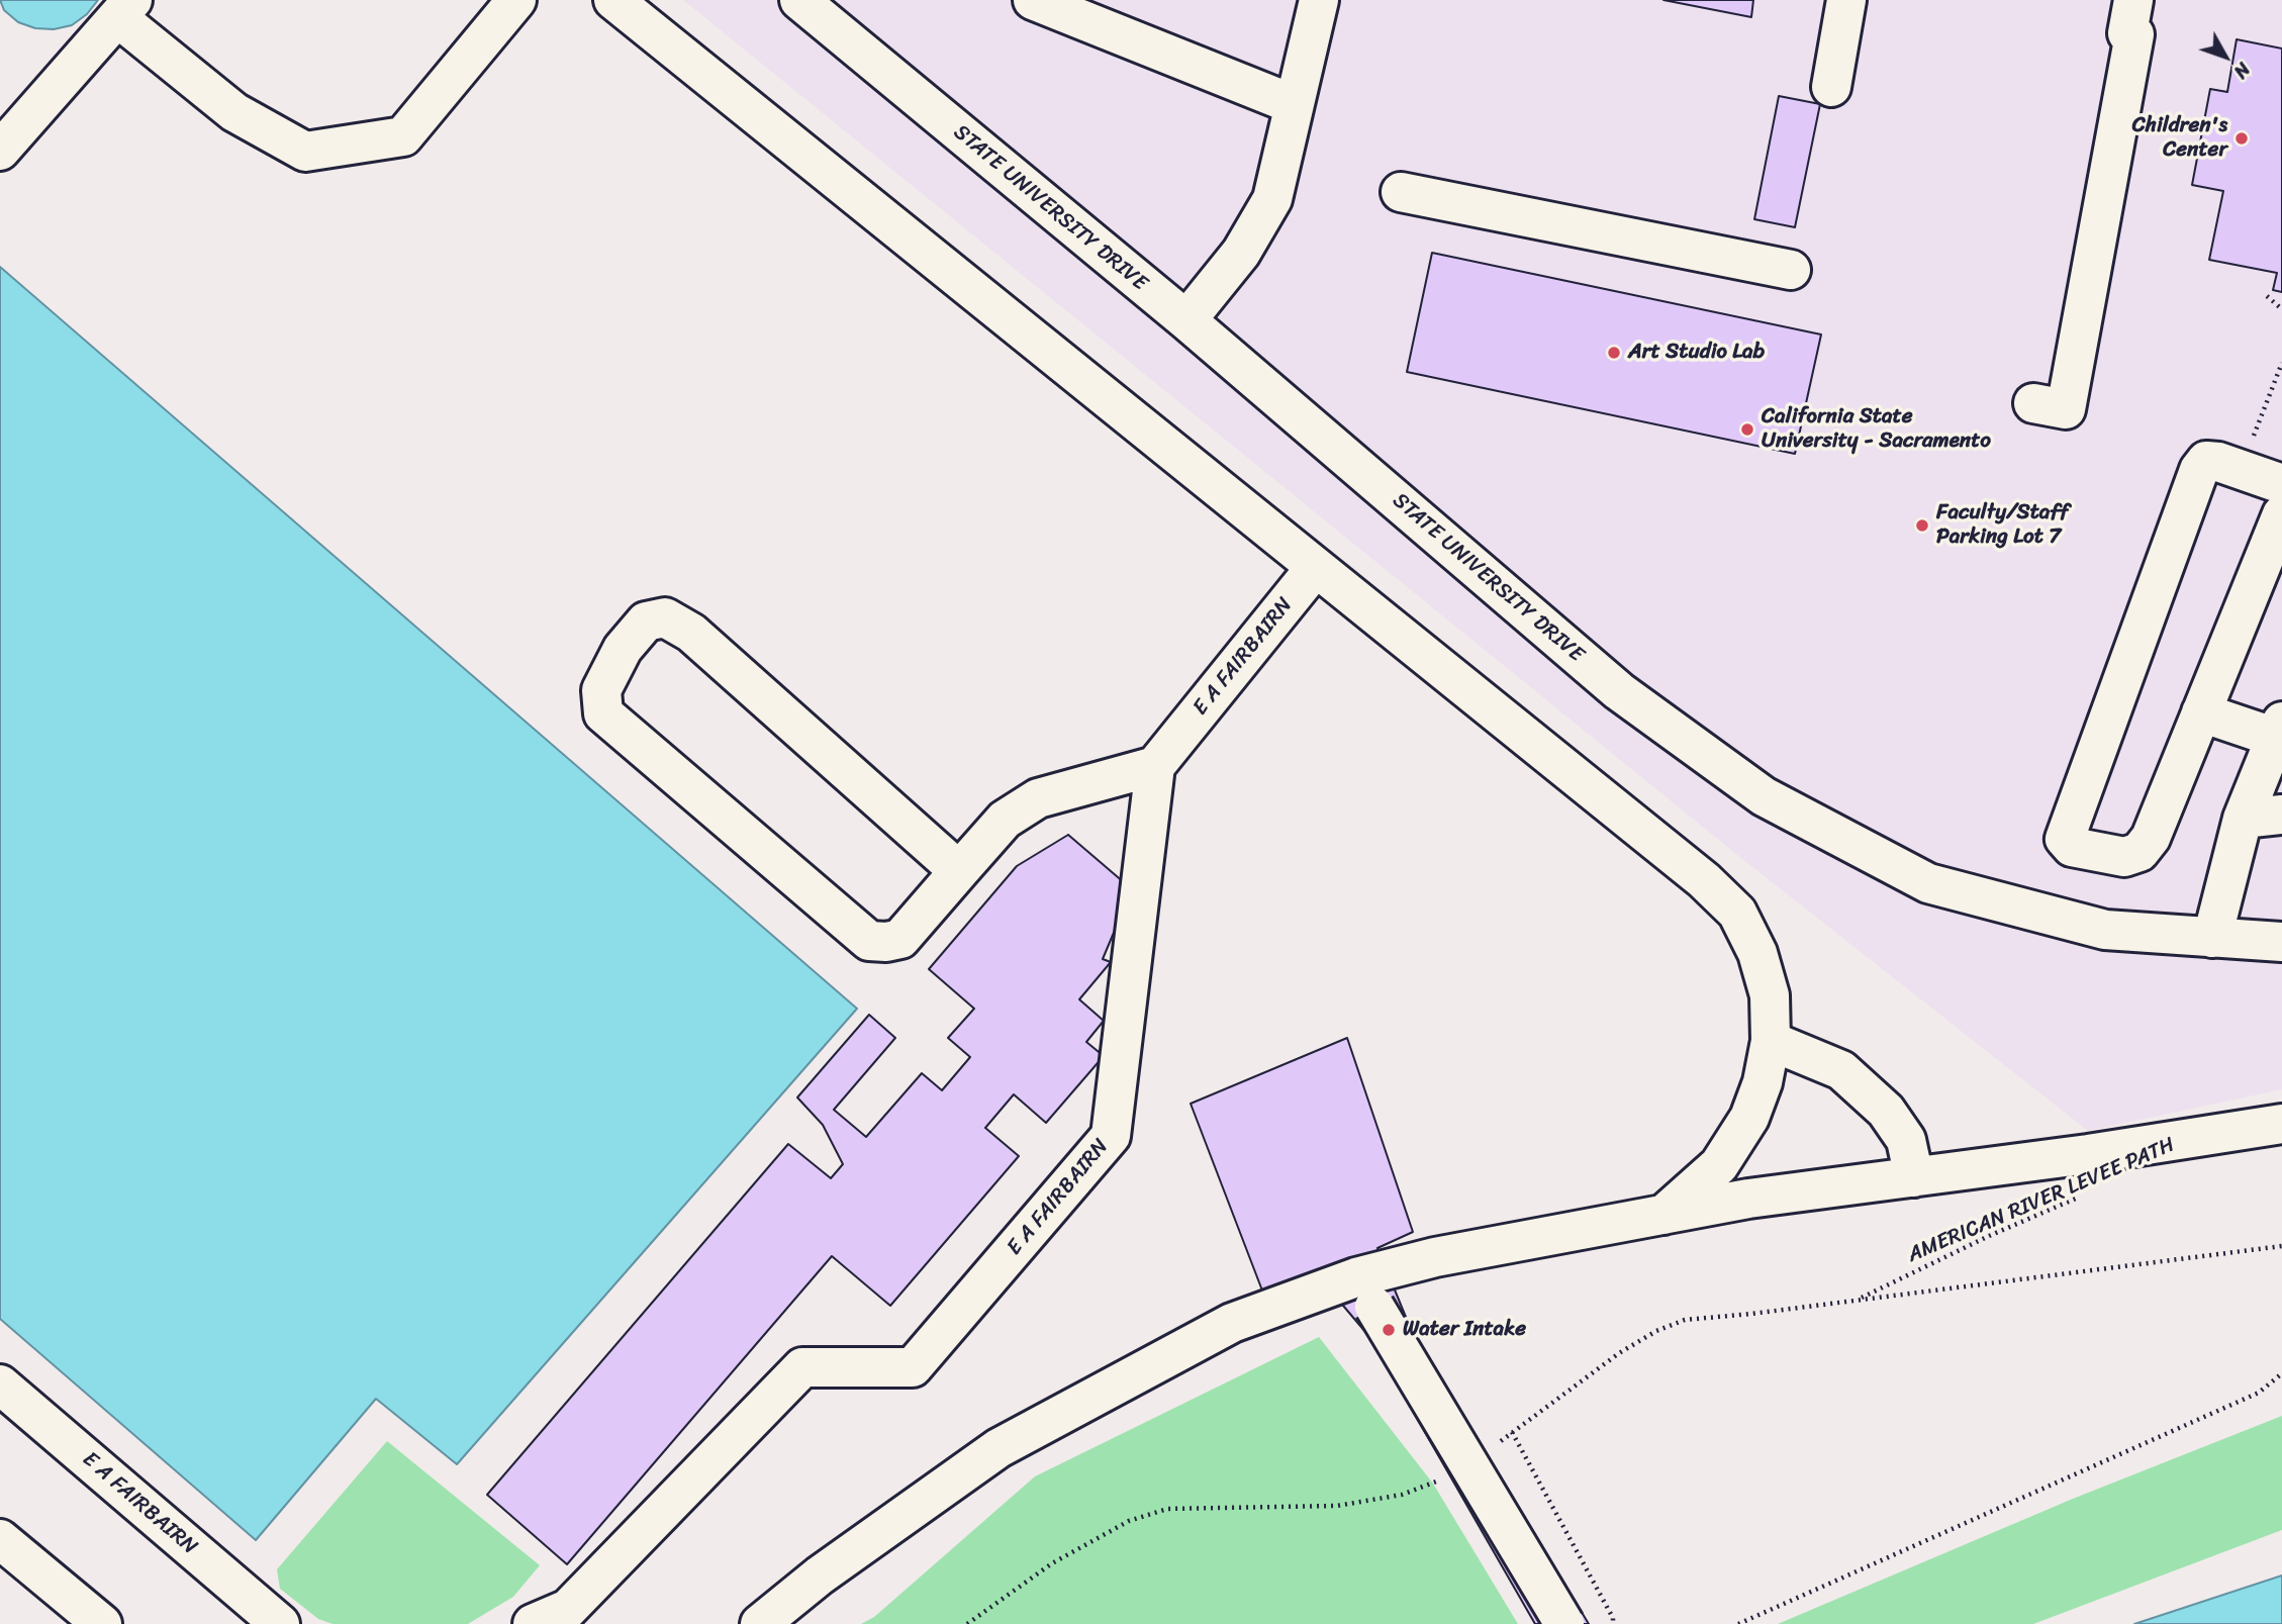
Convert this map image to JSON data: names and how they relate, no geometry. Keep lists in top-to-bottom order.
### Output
{
  "streets": {
    "street": ["STATE UNIVERSITY DRIVE", "E A FAIRBAIRN"],
    "path": ["AMERICAN RIVER LEVEE PATH"]
  },
  "places": [
    "Children's Center",
    "Art Studio Lab",
    "California State University - Sacramento",
    "Faculty/Staff Parking Lot 7",
    "Water Intake"
  ],
  "north": "bottom right"
}
